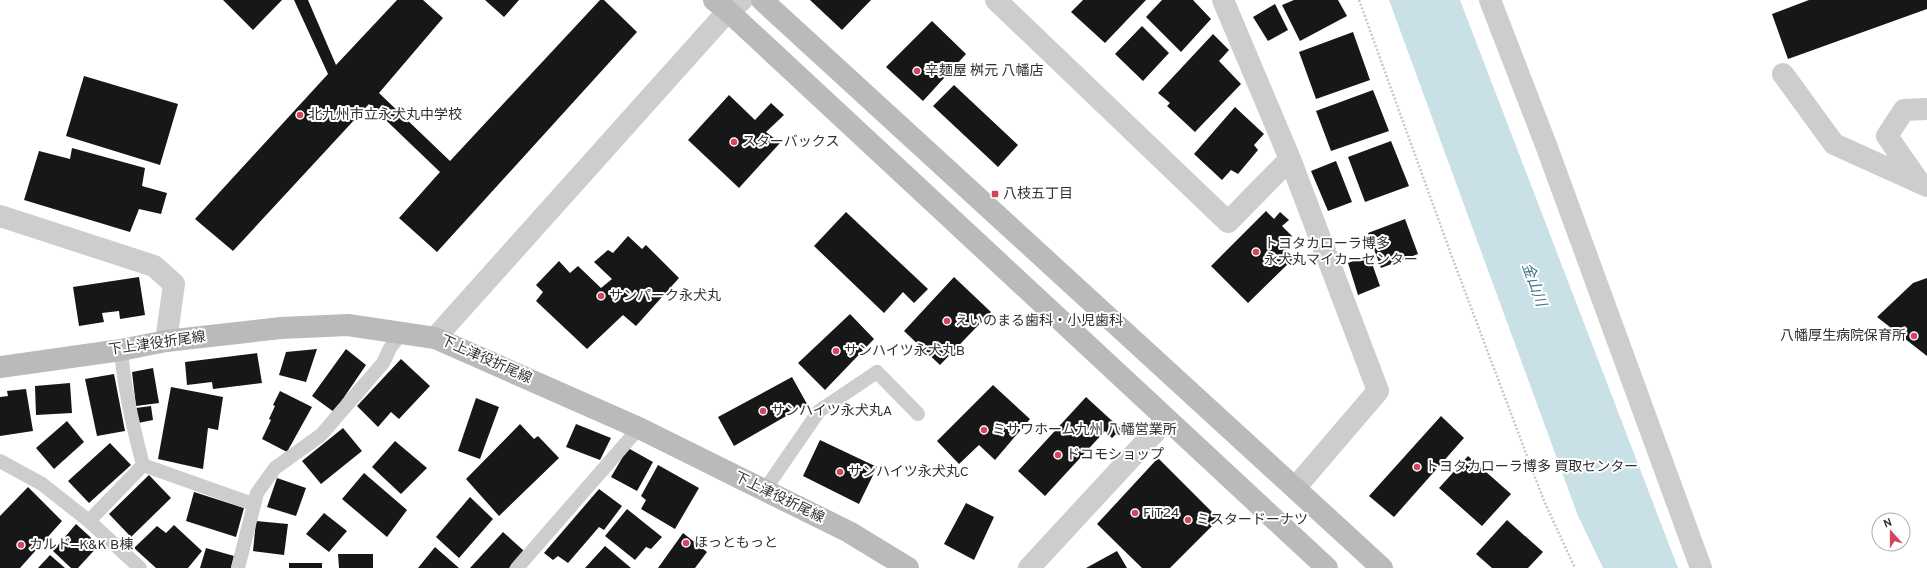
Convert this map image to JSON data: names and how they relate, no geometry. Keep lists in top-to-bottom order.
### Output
{
  "streets": {
    "street": ["下上津役折尾線"]
  },
  "water": ["金山川"],
  "places": {
    "other": [
      "辛麺屋 桝元 八幡店",
      "北九州市立永犬丸中学校",
      "スターバックス",
      "トヨタカローラ博多 永犬丸マイカーセンター",
      "サンパーク永犬丸",
      "えいのまる歯科・小児歯科",
      "八幡厚生病院保育所",
      "サンハイツ永犬丸B",
      "サンハイツ永犬丸A",
      "ミサワホーム九州 八幡営業所",
      "ドコモショップ",
      "トヨタカローラ博多 買取センター",
      "サンハイツ永犬丸C",
      "FiT24",
      "ミスタードーナツ",
      "ほっともっと",
      "カルド―K&K B棟"
    ],
    "transit": ["八枝五丁目"]
  },
  "north": "top"
}
